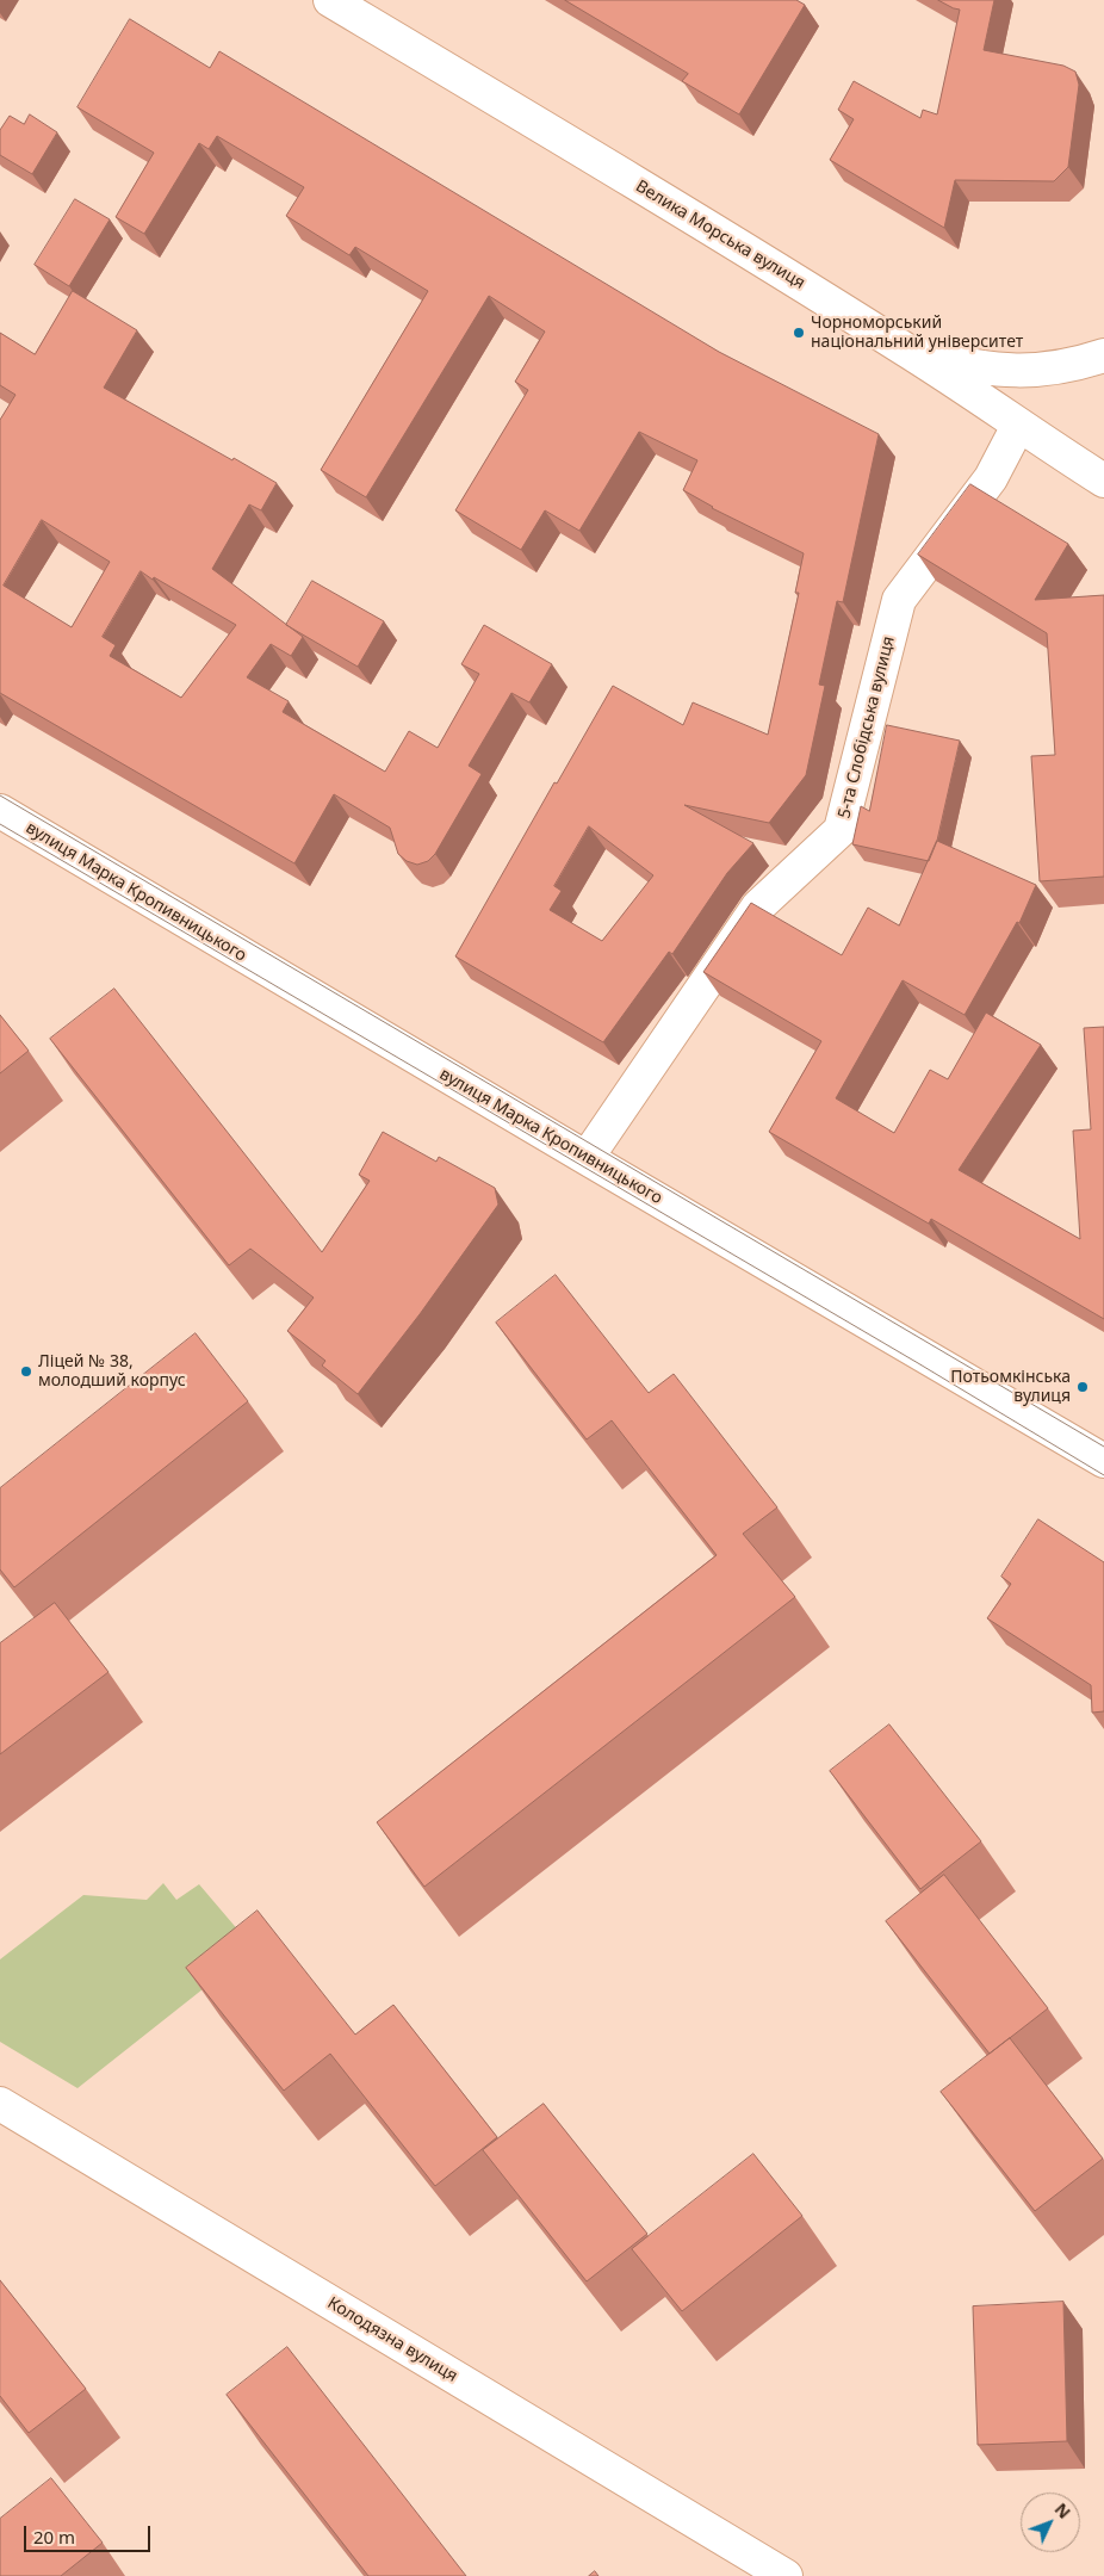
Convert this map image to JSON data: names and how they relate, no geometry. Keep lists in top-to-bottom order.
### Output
{
  "streets": {
    "street": [
      "Велика Морська вулиця",
      "5-та Слобідська вулиця",
      "вулиця Марка Кропивницького",
      "Колодязна вулиця"
    ]
  },
  "crossings": [
    ["Велика Морська вулиця", "5-та Слобідська вулиця"],
    ["5-та Слобідська вулиця", "вулиця Марка Кропивницького"]
  ],
  "places": ["Чорноморський національний університет", "Ліцей № 38, молодший корпус", "Потьомкінська вулиця"],
  "scale_bar": "20 m",
  "north": "top right"
}
